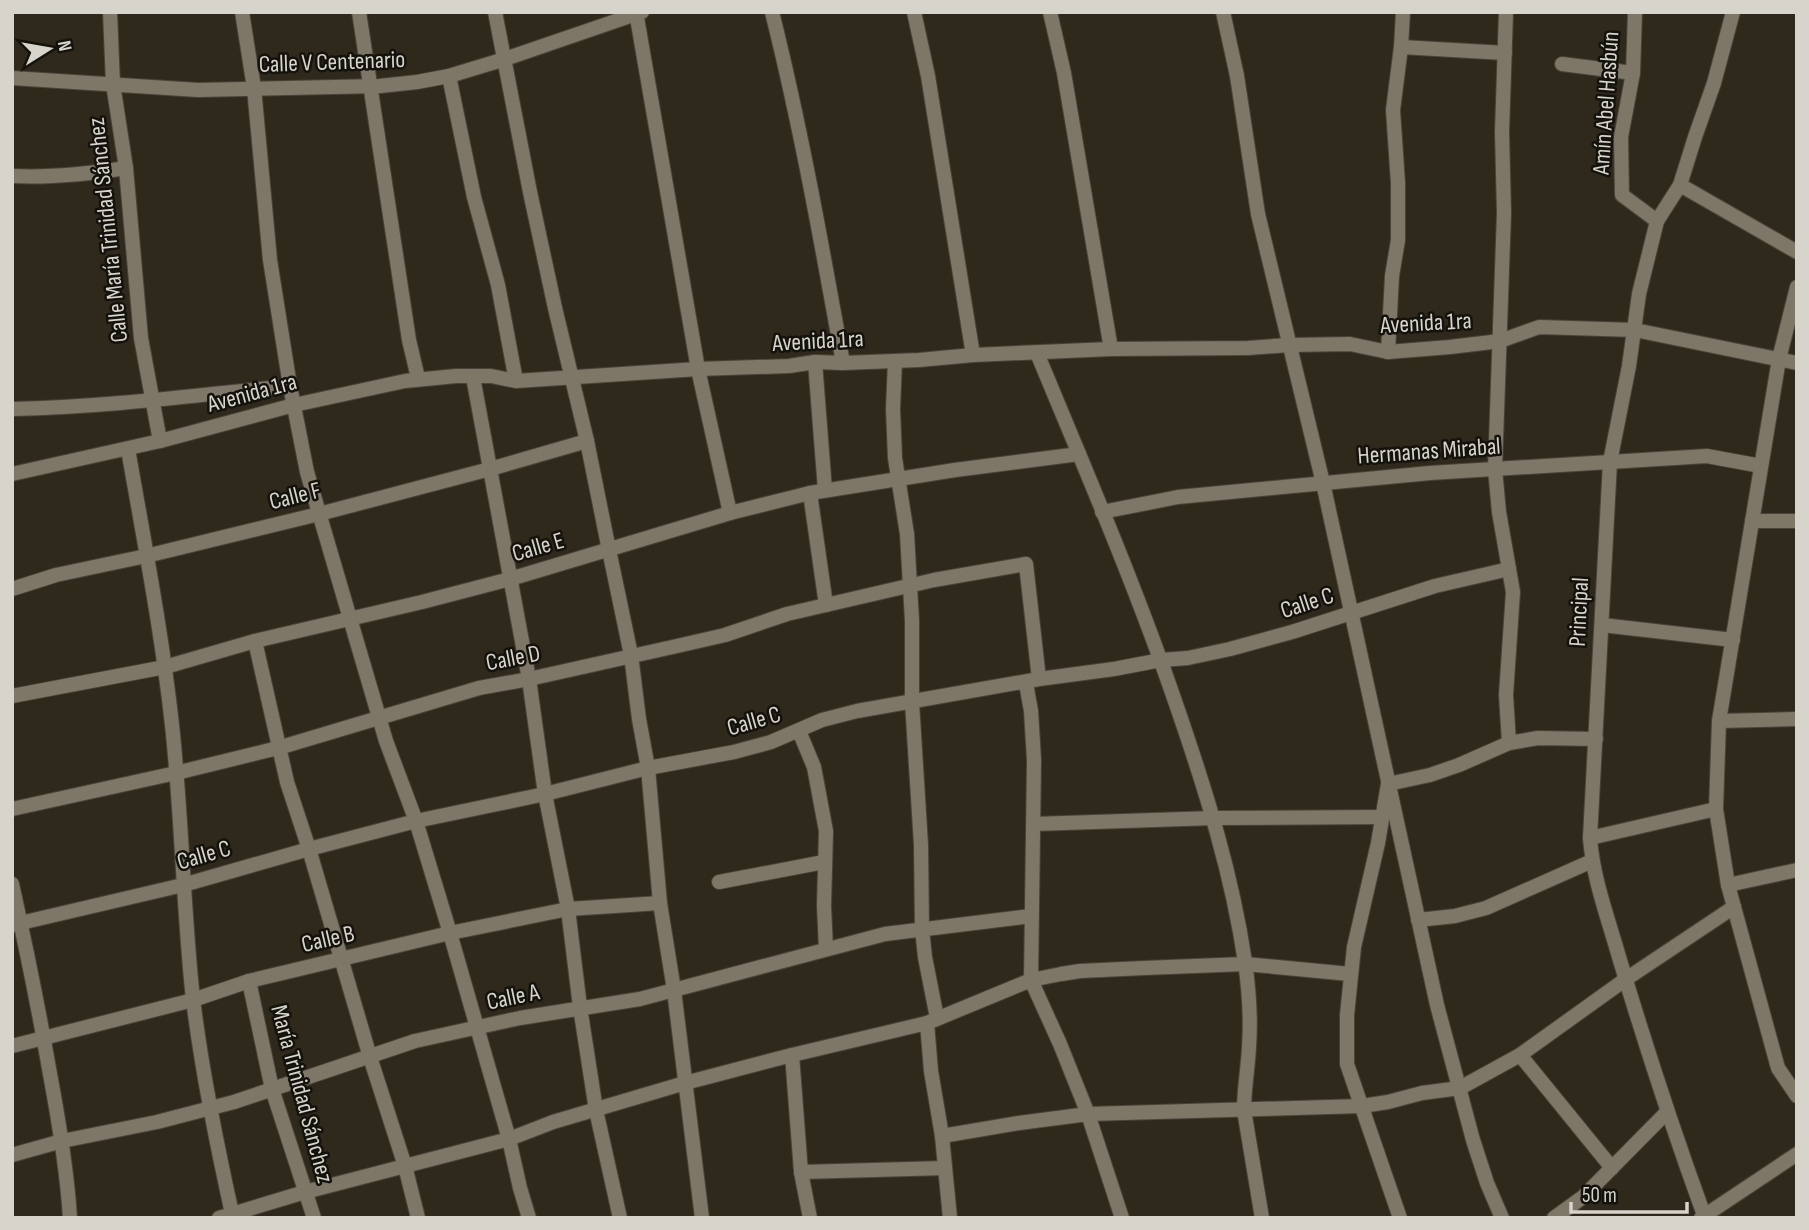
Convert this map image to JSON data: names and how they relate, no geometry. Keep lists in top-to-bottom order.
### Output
{
  "streets": {
    "street": [
      "Calle V Centenario",
      "Amín Abel Hasbún",
      "Calle María Trinidad Sánchez",
      "Avenida 1ra",
      "Hermanas Mirabal",
      "Calle F",
      "Calle E",
      "Calle C",
      "Principal",
      "Calle D",
      "Calle B",
      "Calle A",
      "María Trinidad Sánchez"
    ]
  },
  "crossings": [
    ["Calle V Centenario", "Calle María Trinidad Sánchez"],
    ["Amín Abel Hasbún", "Principal"],
    ["Calle María Trinidad Sánchez", "Avenida 1ra"],
    ["Avenida 1ra", "Principal"],
    ["Hermanas Mirabal", "Principal"],
    ["Calle C", "Calle D"],
    ["Calle B", "María Trinidad Sánchez"],
    ["Calle A", "María Trinidad Sánchez"]
  ],
  "scale_bar": "50 m",
  "north": "right"
}
